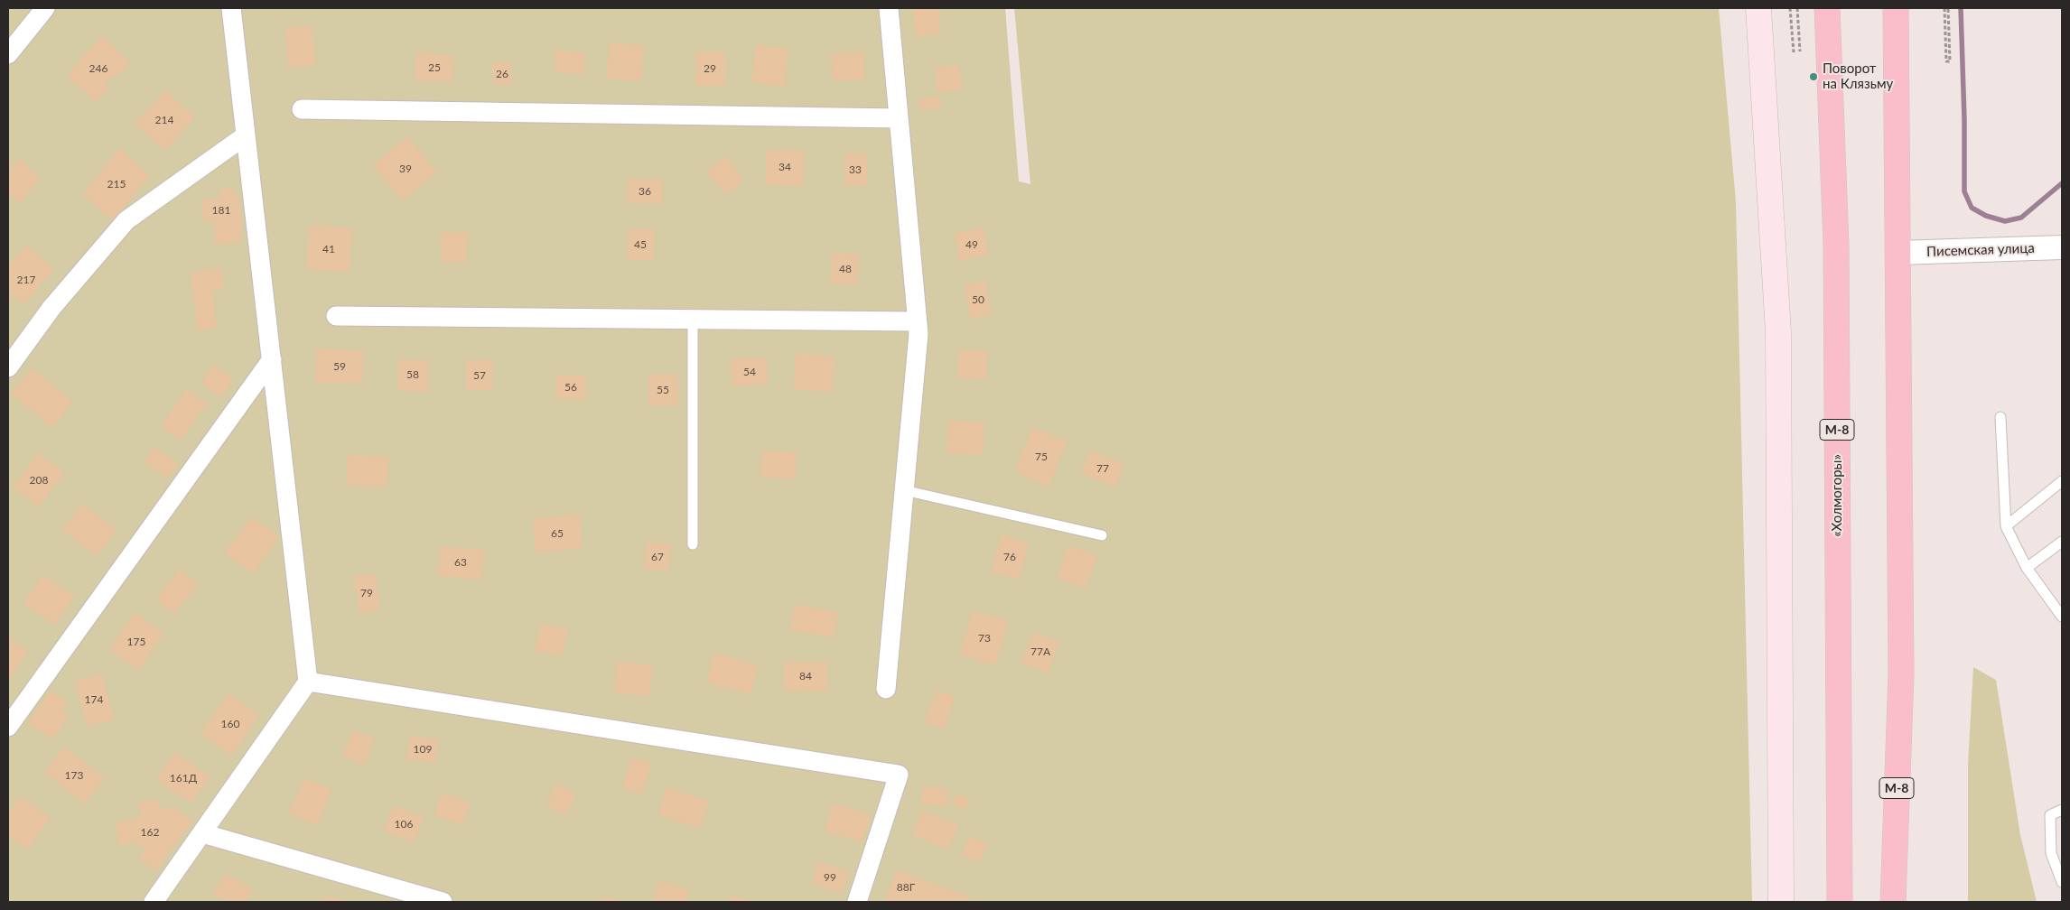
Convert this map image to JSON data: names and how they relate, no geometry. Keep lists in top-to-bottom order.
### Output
{
  "streets": {
    "highway": ["М-8", "«Холмогоры»"],
    "street": ["Писемская улица"]
  },
  "crossings": [
    ["Писемская улица", "М-8"]
  ],
  "places": ["Поворот на Клязьму"],
  "house_numbers": [
    "25",
    "246",
    "29",
    "26",
    "214",
    "34",
    "39",
    "33",
    "215",
    "36",
    "181",
    "45",
    "49",
    "41",
    "48",
    "217",
    "50",
    "59",
    "54",
    "58",
    "57",
    "56",
    "55",
    "75",
    "77",
    "208",
    "65",
    "67",
    "76",
    "63",
    "79",
    "73",
    "175",
    "77А",
    "84",
    "174",
    "160",
    "109",
    "173",
    "161Д",
    "106",
    "162",
    "99",
    "88Г"
  ]
}
